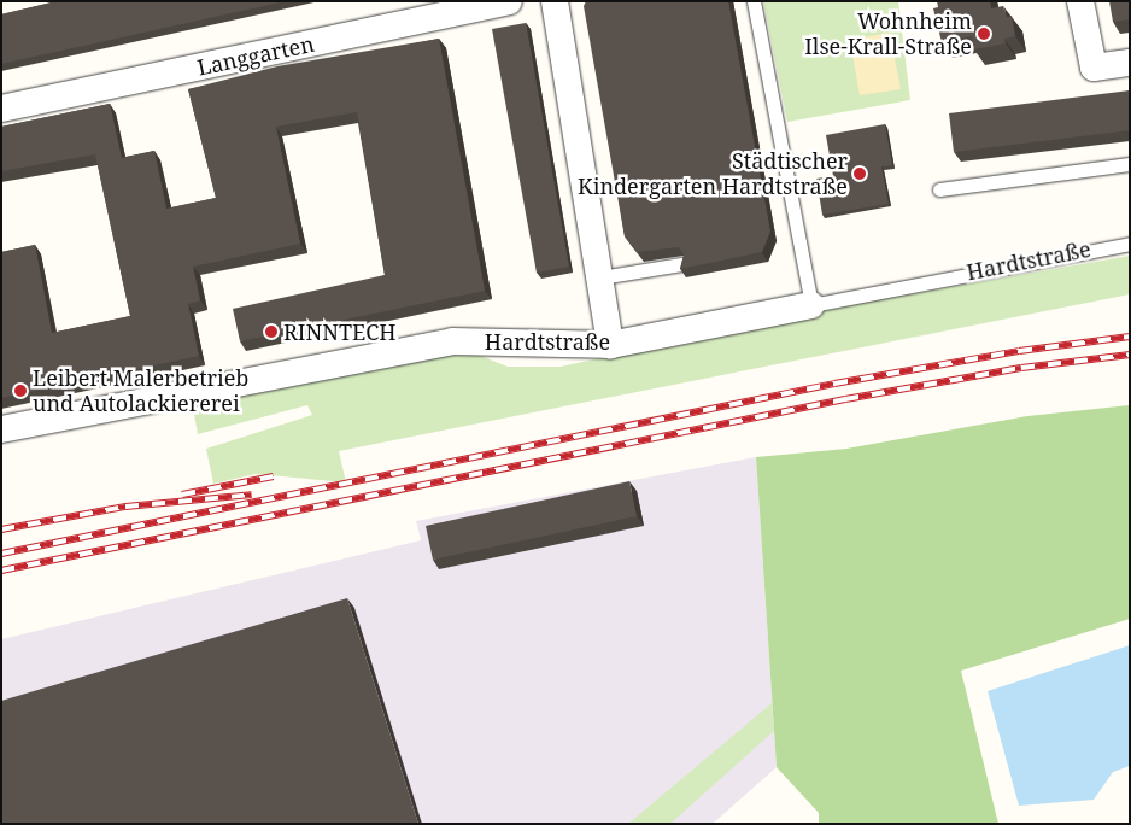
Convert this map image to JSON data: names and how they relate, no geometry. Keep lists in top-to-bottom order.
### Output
{
  "streets": {
    "street": ["Langgarten", "Hardtstraße"]
  },
  "places": [
    "Wohnheim Ilse-Krall-Straße",
    "Städtischer Kindergarten Hardtstraße",
    "RINNTECH",
    "Leibert Malerbetrieb und Autolackiererei"
  ]
}
